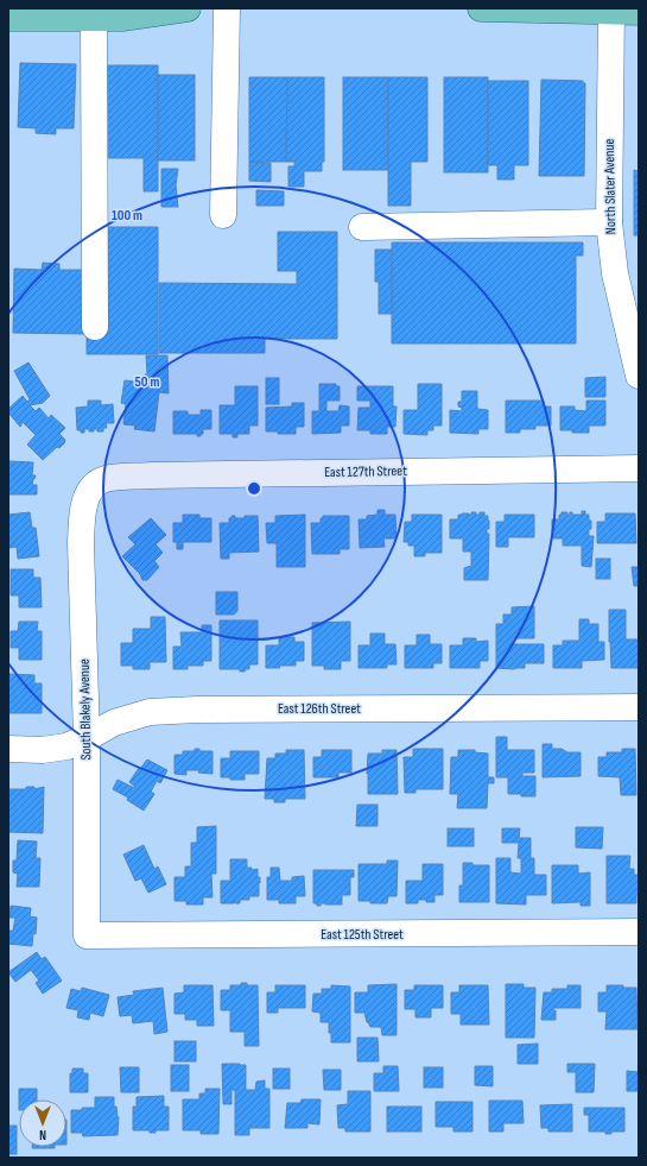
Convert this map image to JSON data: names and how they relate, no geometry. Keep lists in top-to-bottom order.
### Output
{
  "streets": {
    "street": [
      "North Slater Avenue",
      "East 127th Street",
      "East 126th Street",
      "South Blakely Avenue",
      "East 125th Street"
    ]
  },
  "crossings": [
    ["East 127th Street", "South Blakely Avenue"],
    ["East 126th Street", "South Blakely Avenue"],
    ["South Blakely Avenue", "East 125th Street"]
  ],
  "north": "bottom",
  "rings": ["100 m", "50 m"]
}
